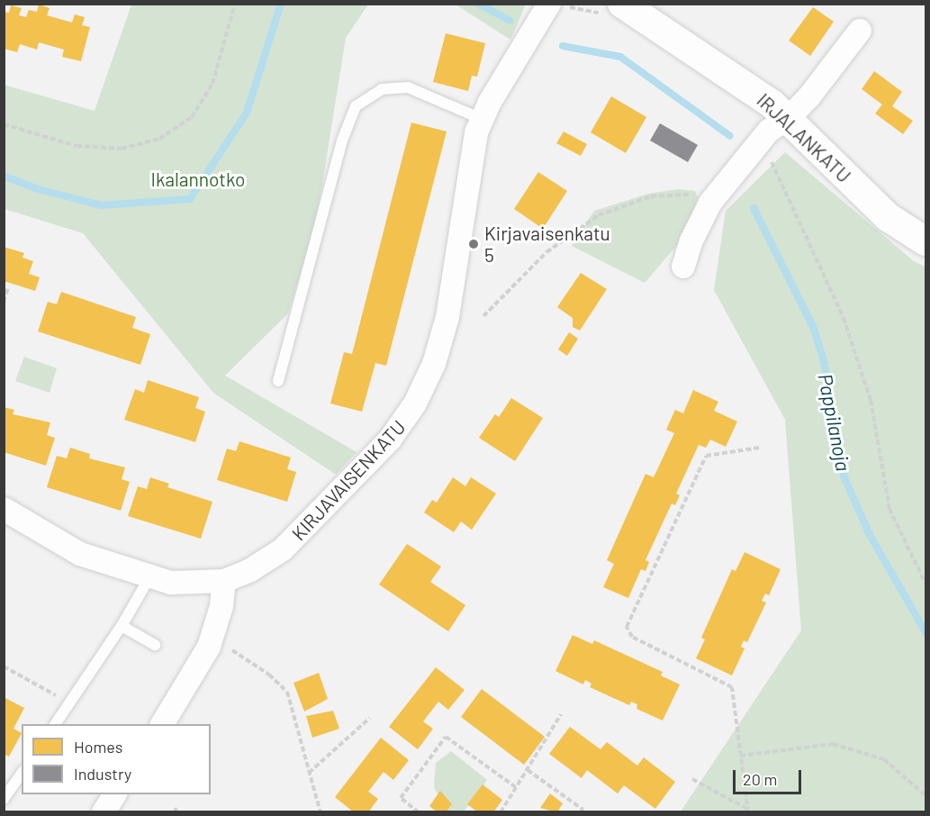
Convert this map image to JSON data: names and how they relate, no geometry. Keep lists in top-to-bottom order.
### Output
{
  "streets": {
    "street": ["IRJALANKATU", "KIRJAVAISENKATU"]
  },
  "water": ["Pappilanoja"],
  "parks": ["Ikalannotko"],
  "places": ["Kirjavaisenkatu 5"],
  "legend": ["Homes", "Industry"],
  "scale_bar": "20 m"
}
